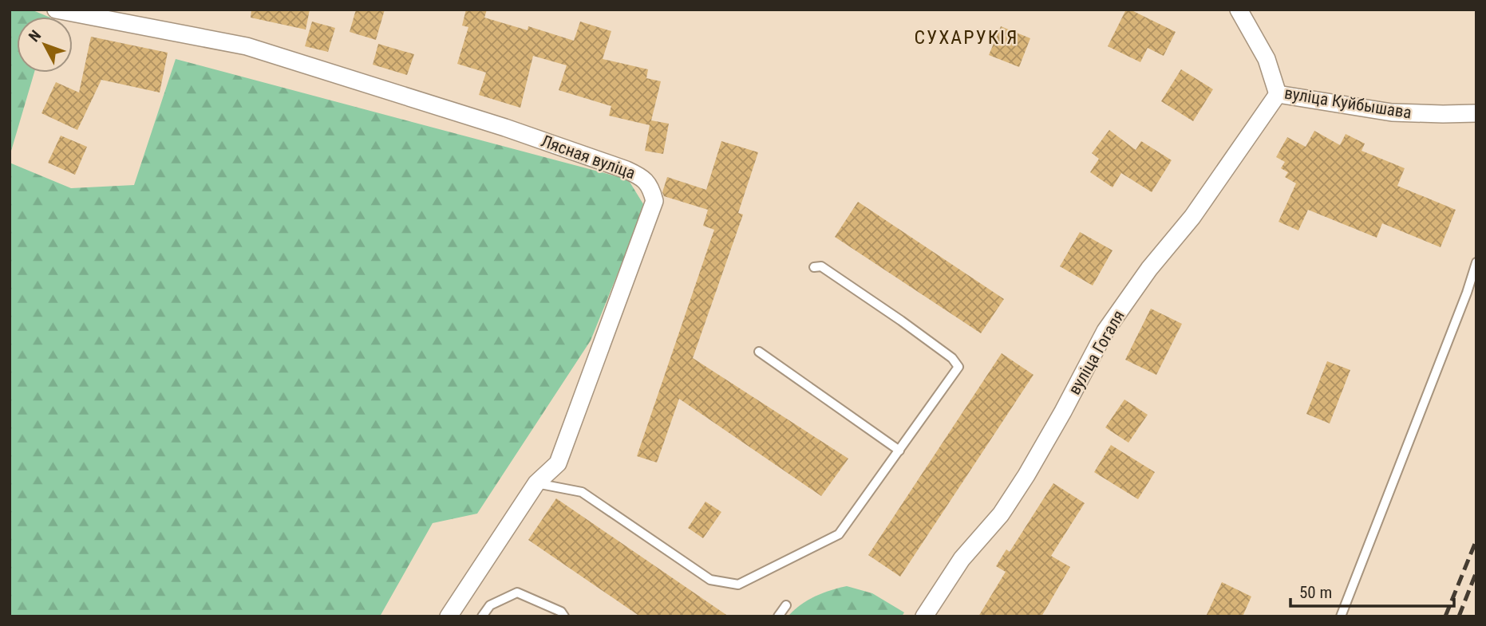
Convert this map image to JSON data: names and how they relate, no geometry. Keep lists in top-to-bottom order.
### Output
{
  "streets": {
    "street": ["вуліца Куйбышава", "Лясная вуліца", "вуліца Гогаля"]
  },
  "crossings": [
    ["вуліца Куйбышава", "вуліца Гогаля"]
  ],
  "districts": ["СУХАРУКІЯ"],
  "scale_bar": "50 m",
  "north": "top left"
}
